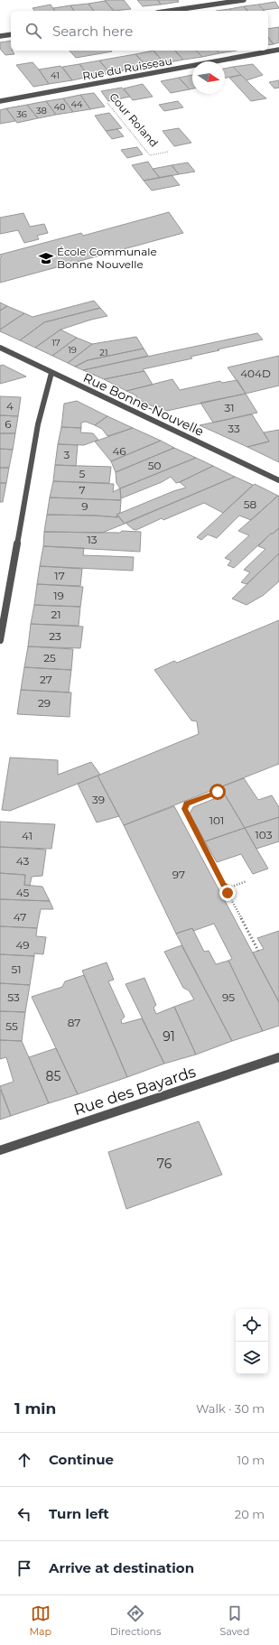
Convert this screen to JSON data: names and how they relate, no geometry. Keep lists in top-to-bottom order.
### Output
{
  "streets": {
    "street": ["Rue du Ruisseau", "Rue Bonne-Nouvelle", "Rue des Bayards"],
    "path": ["Cour Roland"]
  },
  "crossings": [
    ["Rue du Ruisseau", "Cour Roland"]
  ],
  "places": {
    "school or university": ["École Communale Bonne Nouvelle"]
  },
  "house_numbers": [
    "41",
    "44",
    "40",
    "38",
    "36",
    "17",
    "19",
    "21",
    "404D",
    "4",
    "31",
    "6",
    "33",
    "46",
    "3",
    "50",
    "5",
    "7",
    "58",
    "9",
    "13",
    "17",
    "19",
    "21",
    "23",
    "25",
    "27",
    "29",
    "39",
    "101",
    "103",
    "41",
    "43",
    "97",
    "45",
    "47",
    "49",
    "51",
    "53",
    "95",
    "87",
    "55",
    "91",
    "85",
    "76"
  ],
  "north": "right",
  "page": {
    "search": "Search here",
    "heading": ["1 min", "Walk · 30 m"],
    "list": [
      ["Continue", "10 m"],
      ["Turn left", "20 m"],
      "Arrive at destination"
    ],
    "nav": ["Map", "Directions", "Saved"]
  }
}
